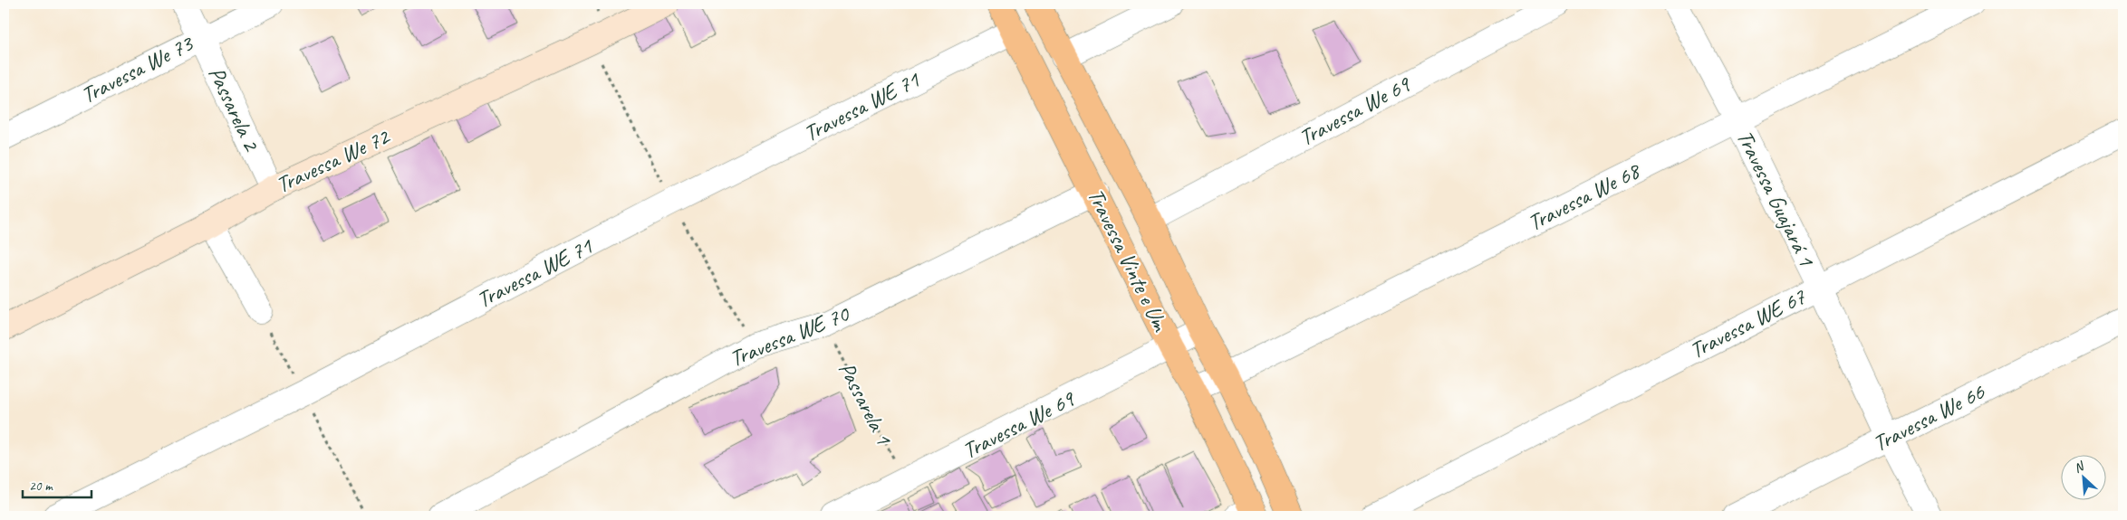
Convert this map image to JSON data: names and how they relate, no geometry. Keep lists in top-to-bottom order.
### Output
{
  "streets": {
    "main road": ["Travessa We 72", "Travessa Vinte e Um"],
    "street": [
      "Travessa We 73",
      "Travessa WE 71",
      "Passarela 2",
      "Travessa We 69",
      "Travessa We 68",
      "Travessa Guajará 1",
      "Travessa WE 67",
      "Travessa WE 70",
      "Travessa We 66"
    ],
    "path": ["Passarela 1"]
  },
  "crossings": [
    ["Travessa We 73", "Passarela 2"],
    ["Travessa WE 71", "Travessa Vinte e Um"],
    ["Passarela 2", "Travessa We 72"],
    ["Travessa We 69", "Travessa Vinte e Um"],
    ["Travessa We 69", "Passarela 1"],
    ["Travessa We 68", "Travessa Guajará 1"],
    ["Travessa We 68", "Travessa Vinte e Um"],
    ["Travessa Guajará 1", "Travessa WE 67"],
    ["Travessa Guajará 1", "Travessa We 66"],
    ["Travessa Vinte e Um", "Travessa WE 70"],
    ["Travessa WE 70", "Passarela 1"]
  ],
  "scale_bar": "20 m",
  "north": "top left"
}
